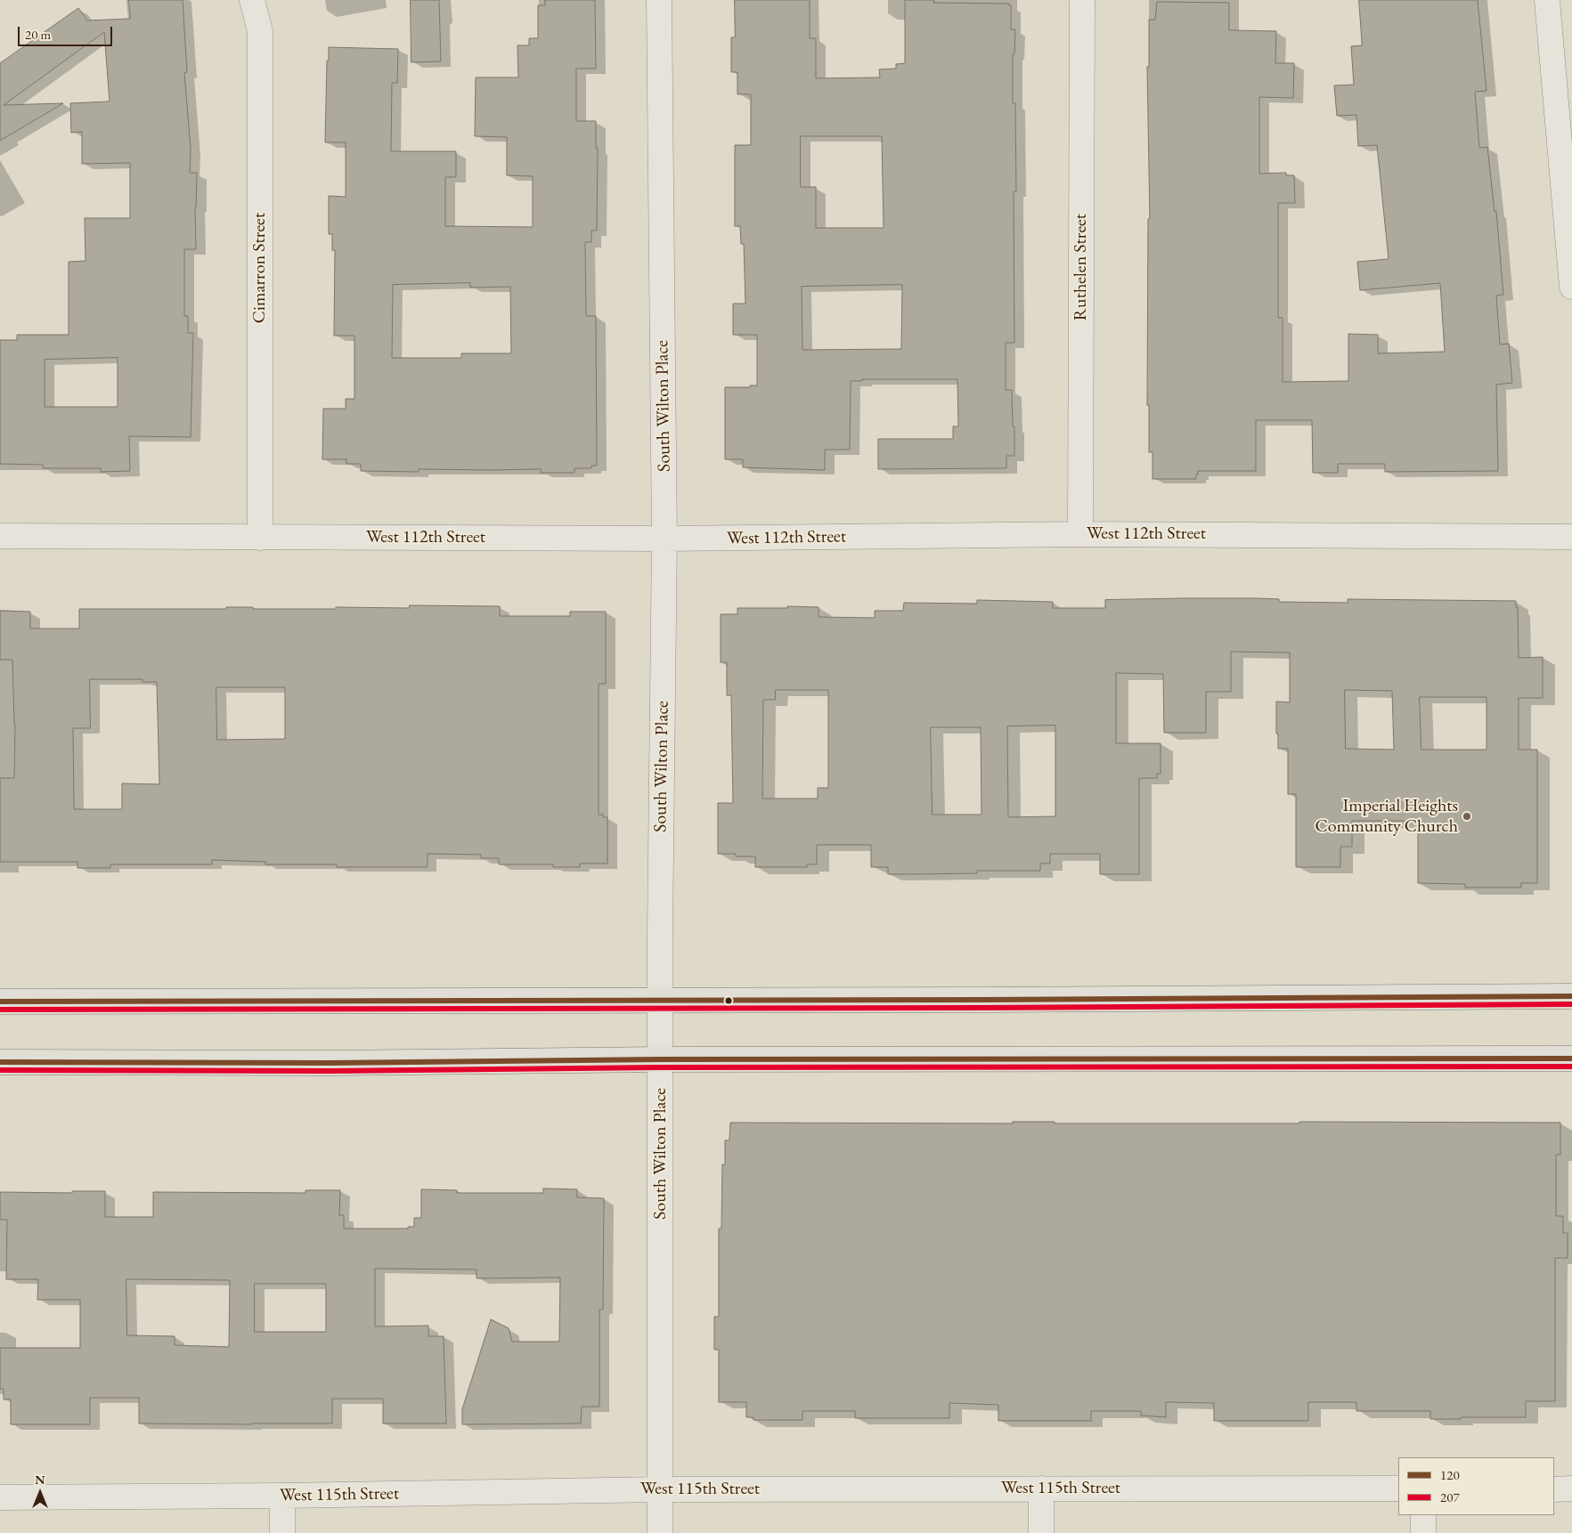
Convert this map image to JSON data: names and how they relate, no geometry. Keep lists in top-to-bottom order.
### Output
{
  "streets": {
    "street": [
      "Ruthelen Street",
      "Cimarron Street",
      "South Wilton Place",
      "West 112th Street",
      "West 115th Street"
    ]
  },
  "crossings": [
    ["Ruthelen Street", "West 112th Street"],
    ["Cimarron Street", "West 112th Street"],
    ["South Wilton Place", "West 112th Street"],
    ["South Wilton Place", "West 115th Street"]
  ],
  "places": ["Imperial Heights Community Church"],
  "lines": ["transit line 120", "transit line 207"],
  "legend": ["120", "207"],
  "scale_bar": "20 m",
  "north": "top"
}
